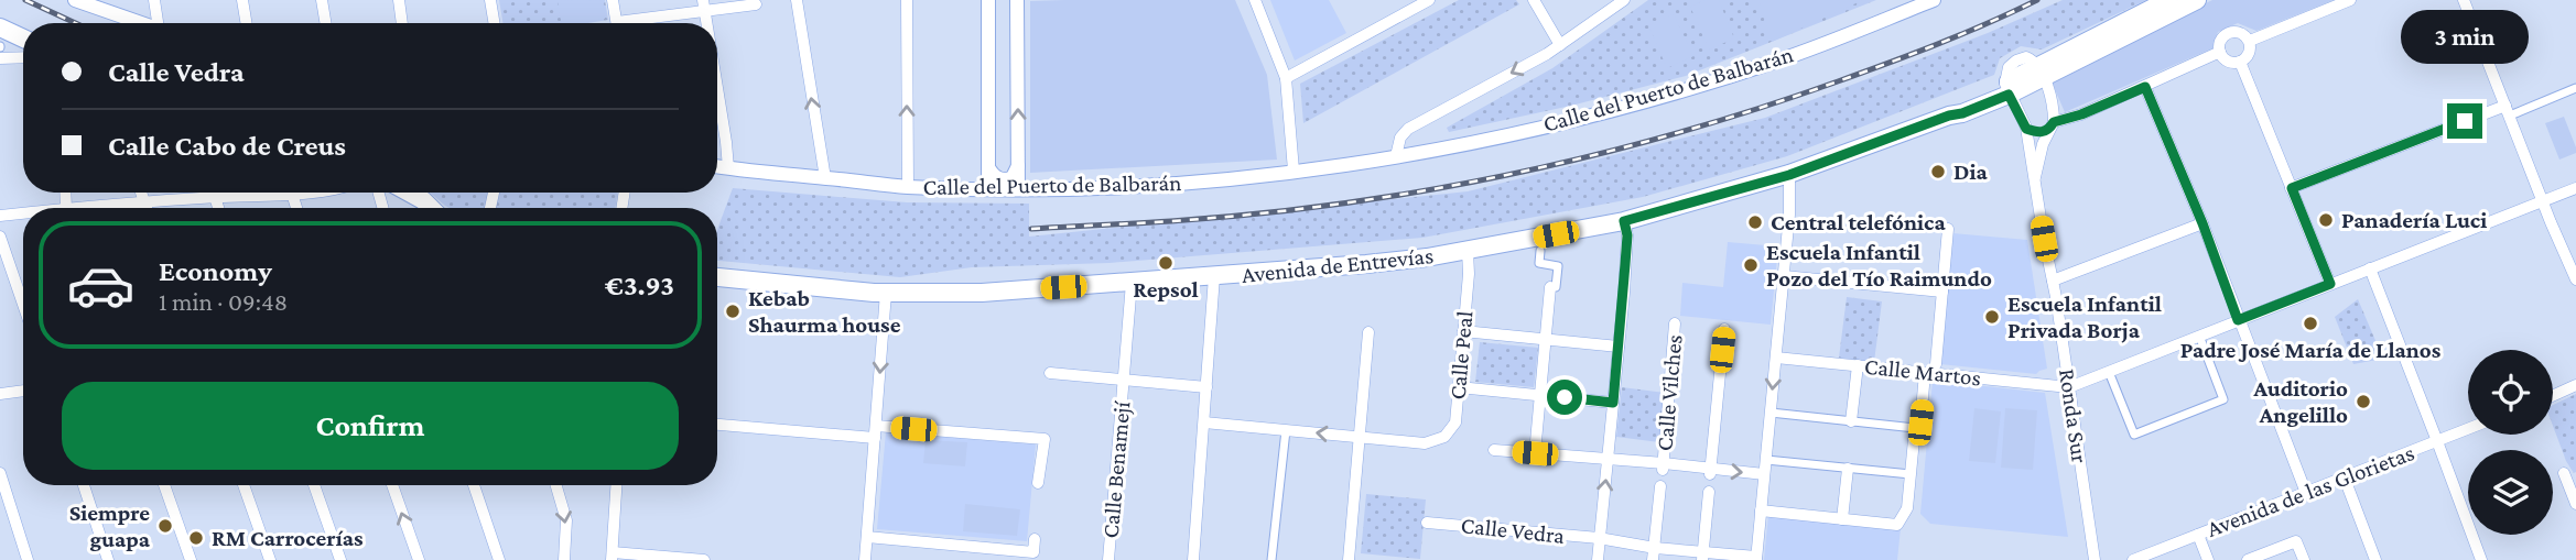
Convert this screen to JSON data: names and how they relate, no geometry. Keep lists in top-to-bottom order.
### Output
{
  "streets": {
    "main road": ["Avenida de Entrevías"],
    "street": [
      "Calle del Puerto de Balbarán",
      "Calle Peal",
      "Calle Martos",
      "Calle Vilches",
      "Ronda Sur",
      "Calle Benamejí",
      "Avenida de las Glorietas",
      "Calle Vedra"
    ]
  },
  "crossings": [
    ["Avenida de Entrevías", "Calle Peal"],
    ["Avenida de Entrevías", "Ronda Sur"],
    ["Avenida de Entrevías", "Calle Benamejí"],
    ["Calle Martos", "Ronda Sur"]
  ],
  "places": [
    "Dia",
    "Panadería Luci",
    "Central telefónica",
    "Repsol",
    "Escuela Infantil Pozo del Tío Raimundo",
    "Kebab Shaurma house",
    "Escuela Infantil Privada Borja",
    "Padre José María de Llanos",
    "Auditorio Angelillo",
    "Siempre guapa",
    "RM Carrocerías"
  ],
  "page": {
    "bubble": "3 min",
    "banner": ["Calle Vedra", "Calle Cabo de Creus"],
    "list": [
      {
        "name": "Economy",
        "note": "1 min · 09:48",
        "value": "€3.93"
      }
    ],
    "buttons": "Confirm"
  }
}
